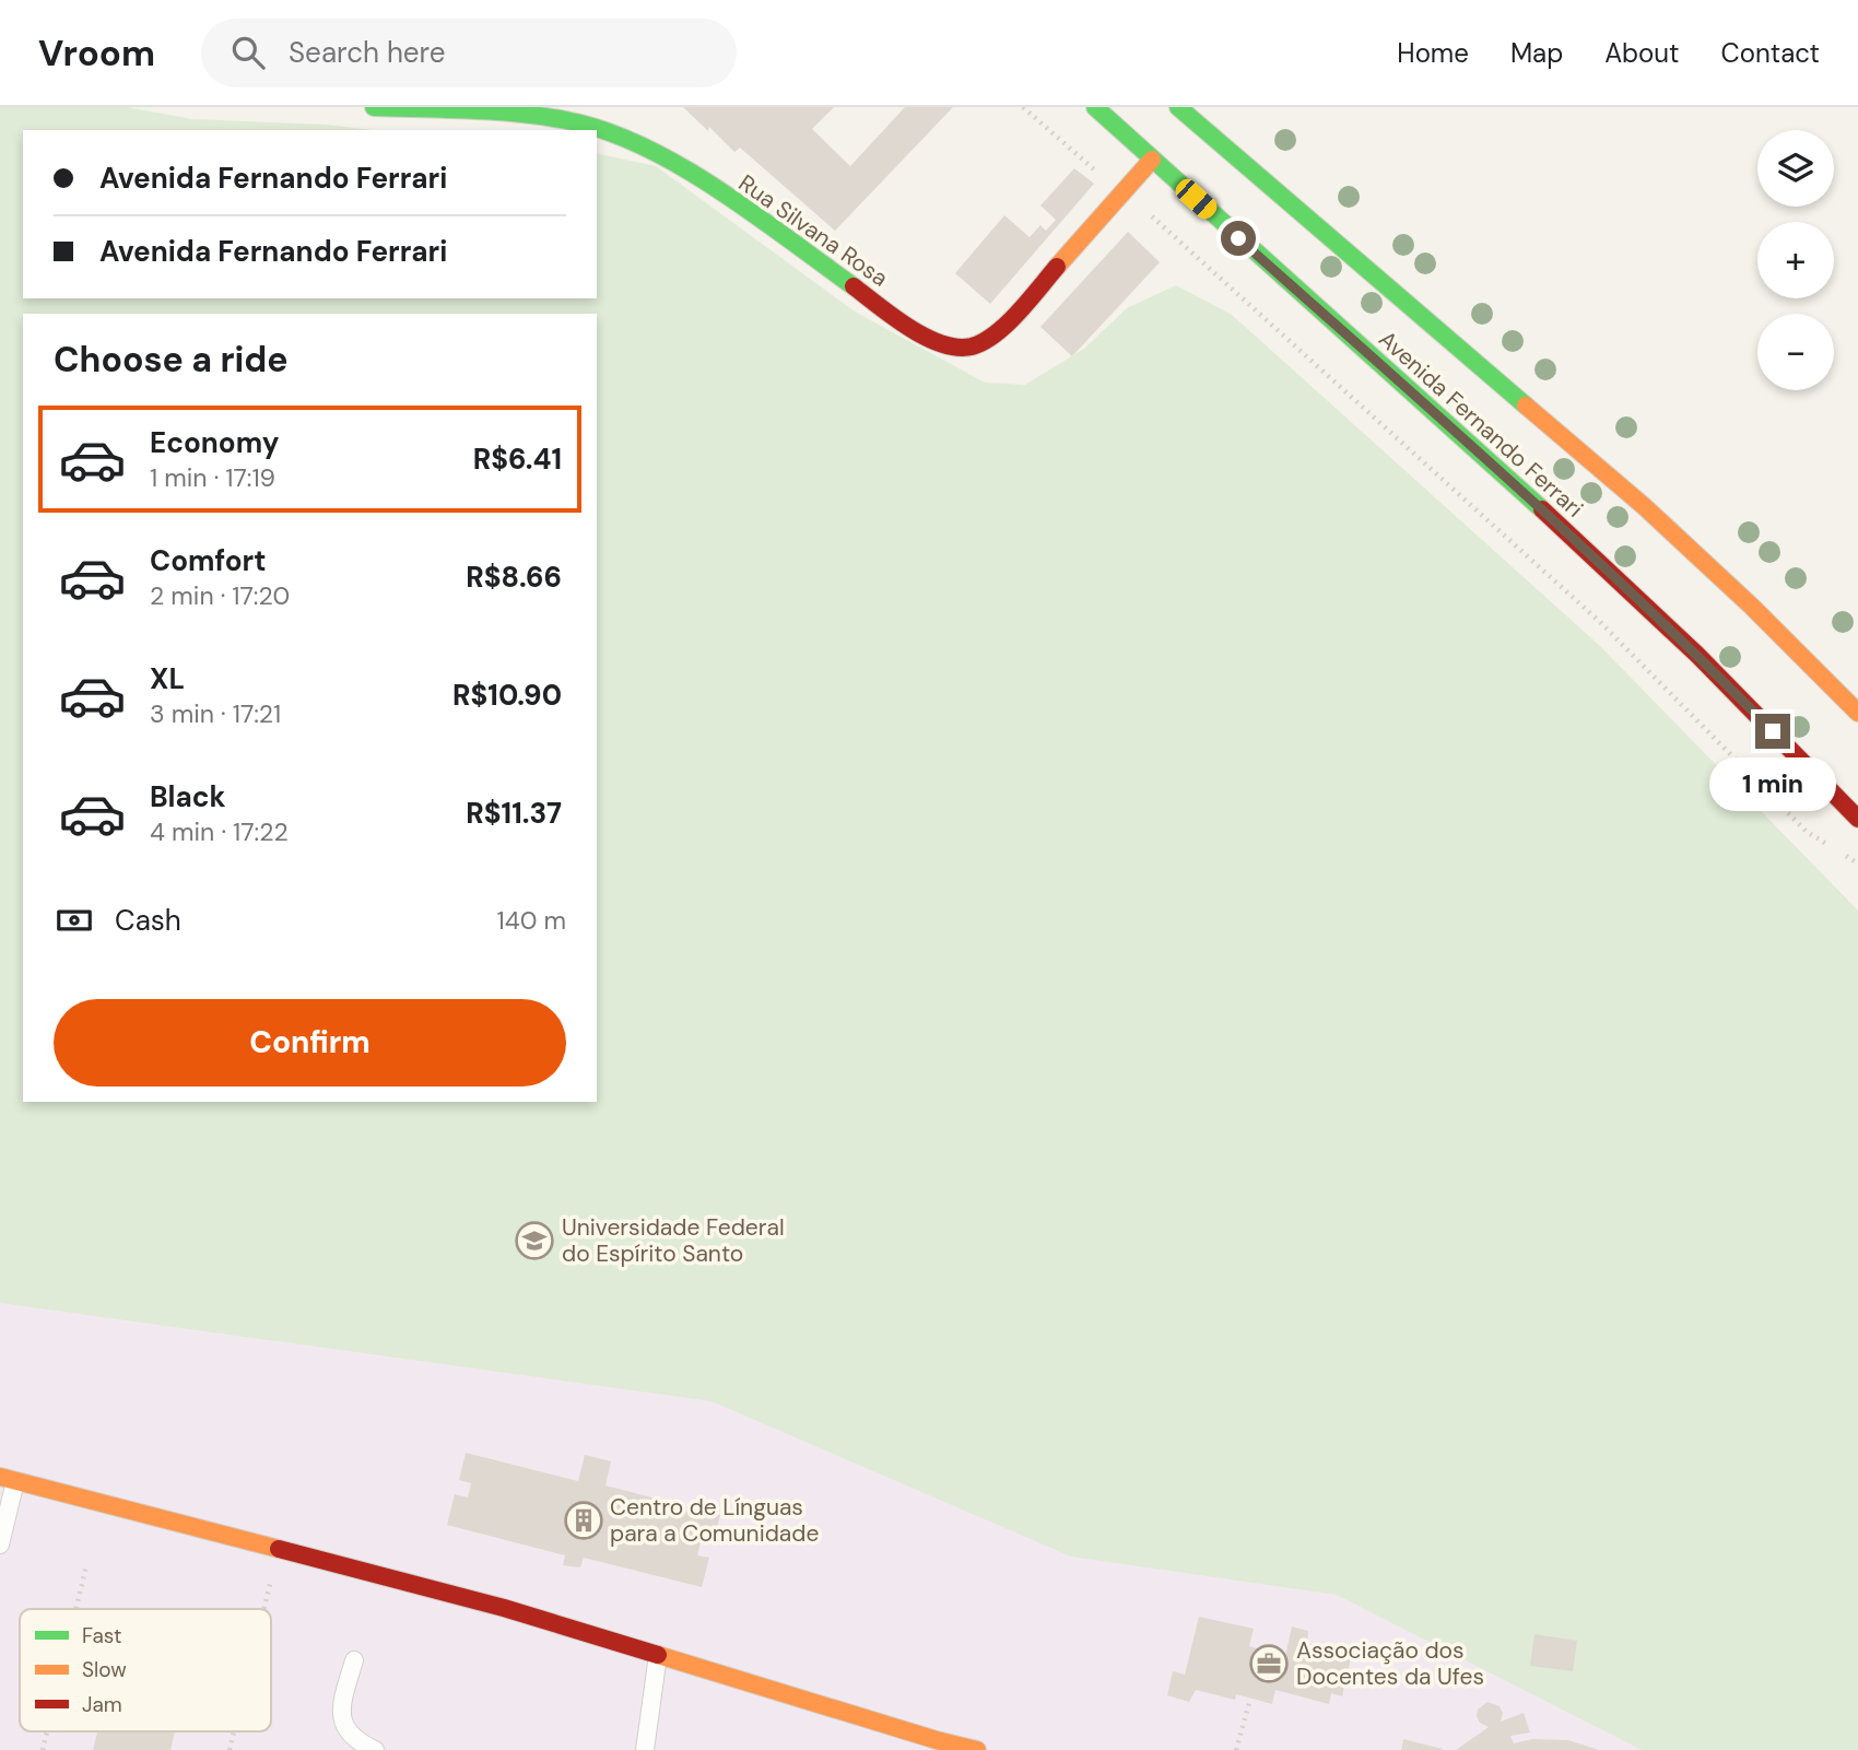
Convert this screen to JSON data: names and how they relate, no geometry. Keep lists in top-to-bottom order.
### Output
{
  "streets": {
    "main road": ["Rua Silvana Rosa", "Avenida Fernando Ferrari"]
  },
  "crossings": [
    ["Rua Silvana Rosa", "Avenida Fernando Ferrari"]
  ],
  "places": {
    "school or university": ["Universidade Federal do Espírito Santo"],
    "building": ["Centro de Línguas para a Comunidade"],
    "office": ["Associação dos Docentes da Ufes"]
  },
  "legend": ["Fast", "Slow", "Jam"],
  "page": {
    "header": "Vroom",
    "search": "Search here",
    "nav": [
      "Home",
      "Map",
      "About",
      "Contact"
    ],
    "map_buttons": ["+", "−"],
    "banner": ["Avenida Fernando Ferrari", "Avenida Fernando Ferrari"],
    "heading": "Choose a ride",
    "list": [
      {
        "name": "Economy",
        "note": "1 min · 17:19",
        "value": "R$6.41"
      },
      {
        "name": "Comfort",
        "note": "2 min · 17:20",
        "value": "R$8.66"
      },
      {
        "name": "XL",
        "note": "3 min · 17:21",
        "value": "R$10.90"
      },
      {
        "name": "Black",
        "note": "4 min · 17:22",
        "value": "R$11.37"
      }
    ],
    "bubble": "1 min",
    "pay": ["Cash", "140 m"],
    "buttons": "Confirm"
  }
}
